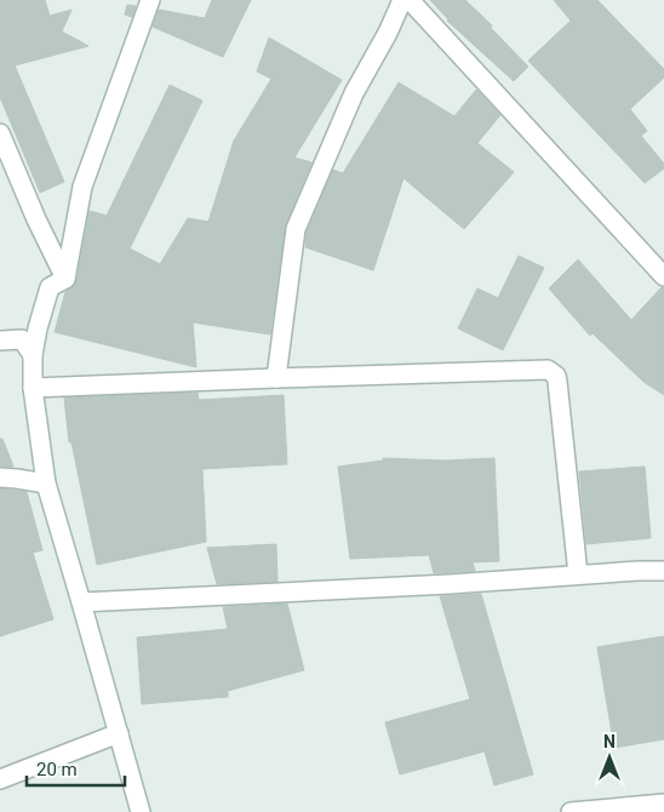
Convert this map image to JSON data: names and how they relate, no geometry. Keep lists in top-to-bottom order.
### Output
{
  "scale_bar": "20 m",
  "north": "top"
}
